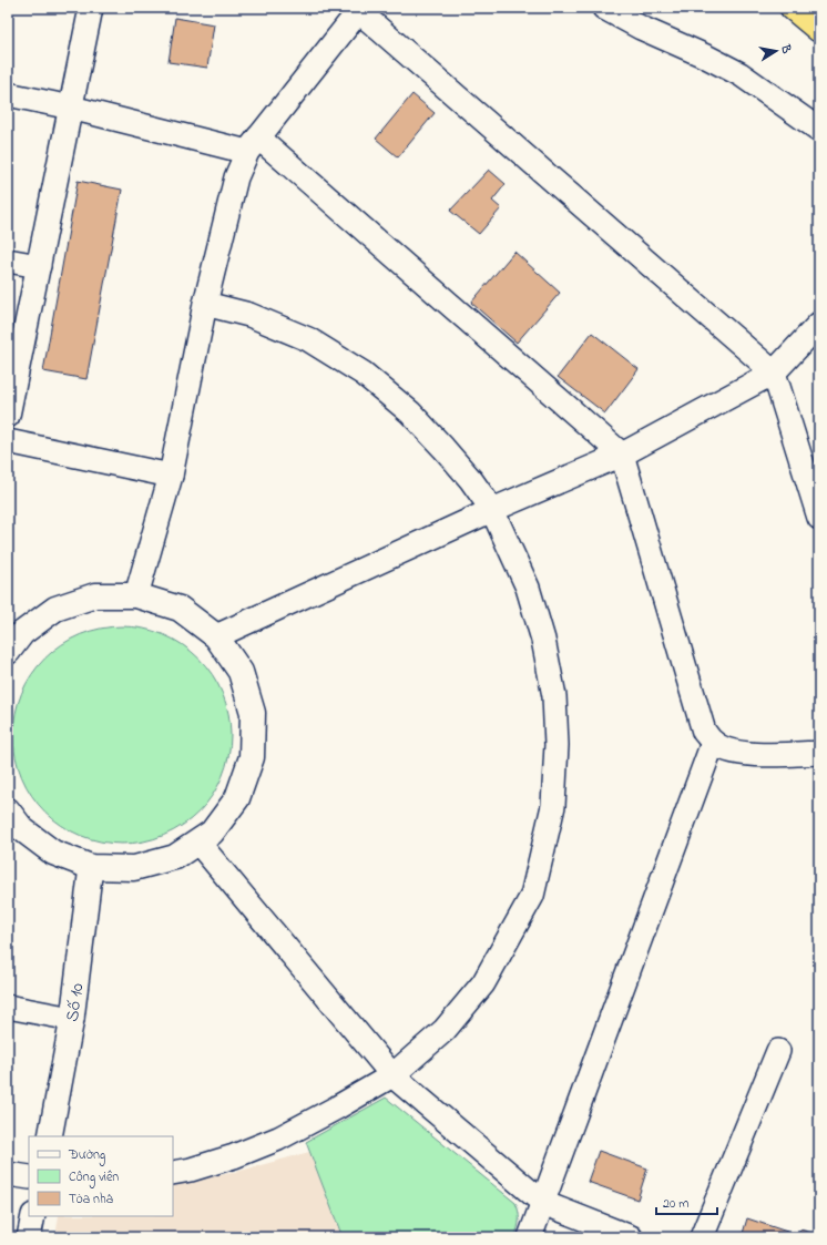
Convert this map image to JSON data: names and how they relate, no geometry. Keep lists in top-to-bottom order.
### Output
{
  "streets": {
    "street": ["Số 10"]
  },
  "legend": ["Đường", "Công viên", "Tòa nhà"],
  "scale_bar": "20 m",
  "north": "right"
}
